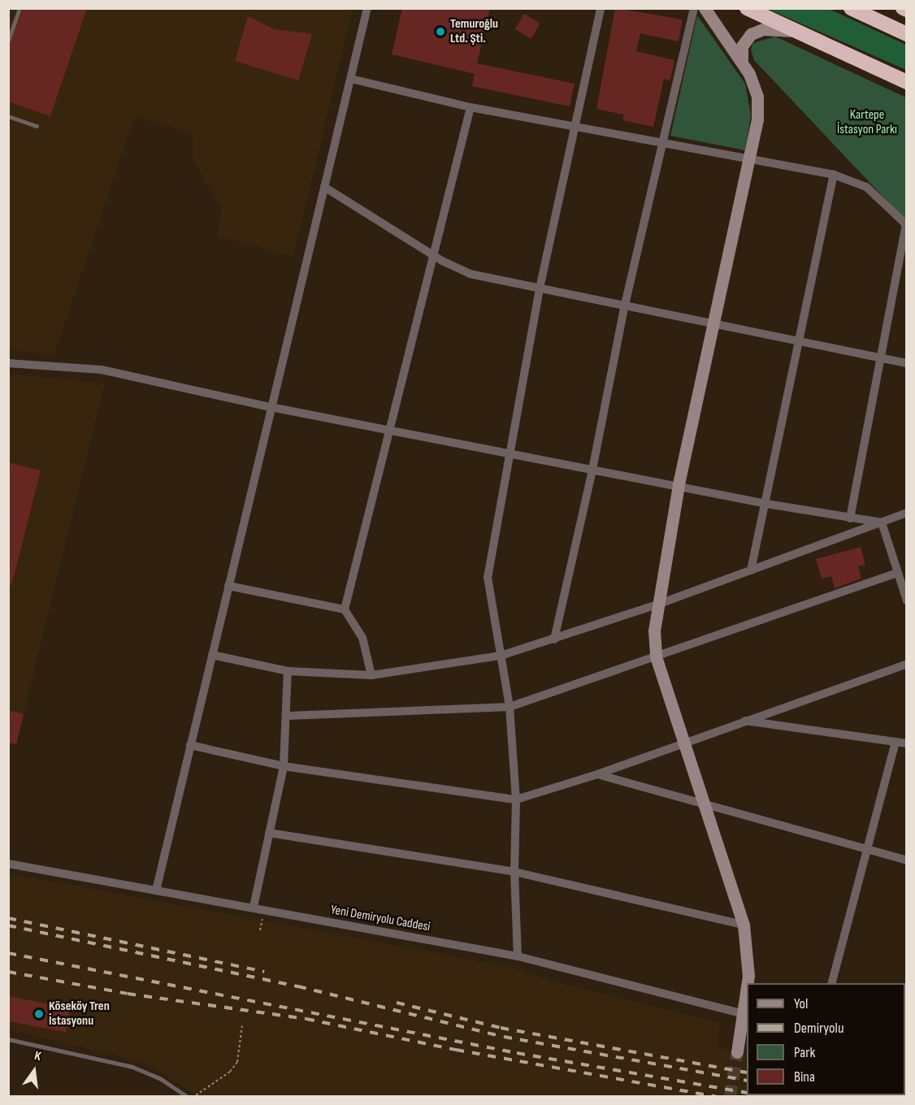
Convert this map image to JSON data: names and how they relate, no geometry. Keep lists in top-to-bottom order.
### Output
{
  "streets": {
    "street": ["Yeni Demiryolu Caddesi"]
  },
  "parks": ["Kartepe İstasyon Parkı"],
  "places": ["Temuroğlu Ltd. Şti.", "Köseköy Tren İstasyonu"],
  "legend": [
    "Yol",
    "Demiryolu",
    "Park",
    "Bina"
  ],
  "north": "top"
}
